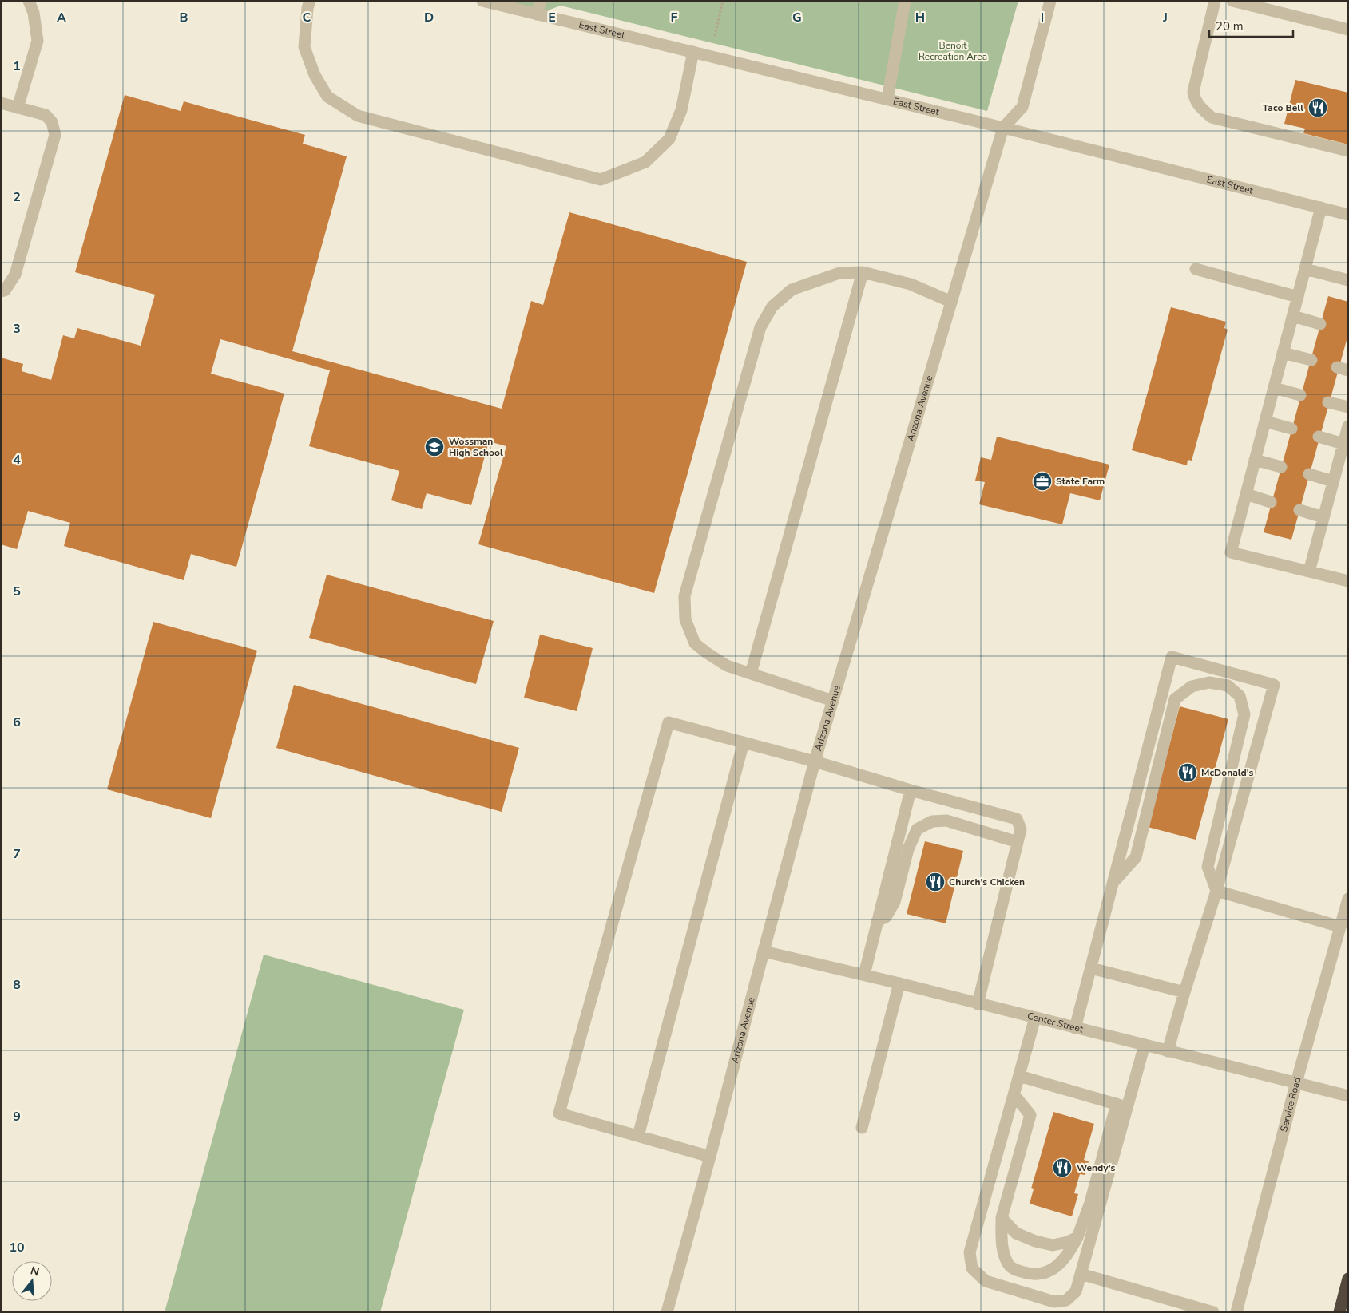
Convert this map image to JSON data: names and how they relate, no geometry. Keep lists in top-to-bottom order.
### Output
{
  "streets": {
    "street": [
      "East Street",
      "Arizona Avenue",
      "Center Street",
      "Service Road"
    ]
  },
  "crossings": [
    ["East Street", "Arizona Avenue"],
    ["Arizona Avenue", "Center Street"],
    ["Center Street", "Service Road"]
  ],
  "parks": ["Benoit Recreation Area"],
  "places": {
    "restaurant": [
      "Taco Bell",
      "McDonald's",
      "Church's Chicken",
      "Wendy's"
    ],
    "school or university": ["Wossman High School"],
    "office": ["State Farm"]
  },
  "scale_bar": "20 m",
  "north": "top",
  "grid": {
    "columns": [
      "A",
      "B",
      "C",
      "D",
      "E",
      "F",
      "G",
      "H",
      "I",
      "J"
    ],
    "rows": [
      "1",
      "2",
      "3",
      "4",
      "5",
      "6",
      "7",
      "8",
      "9",
      "10"
    ]
  }
}
